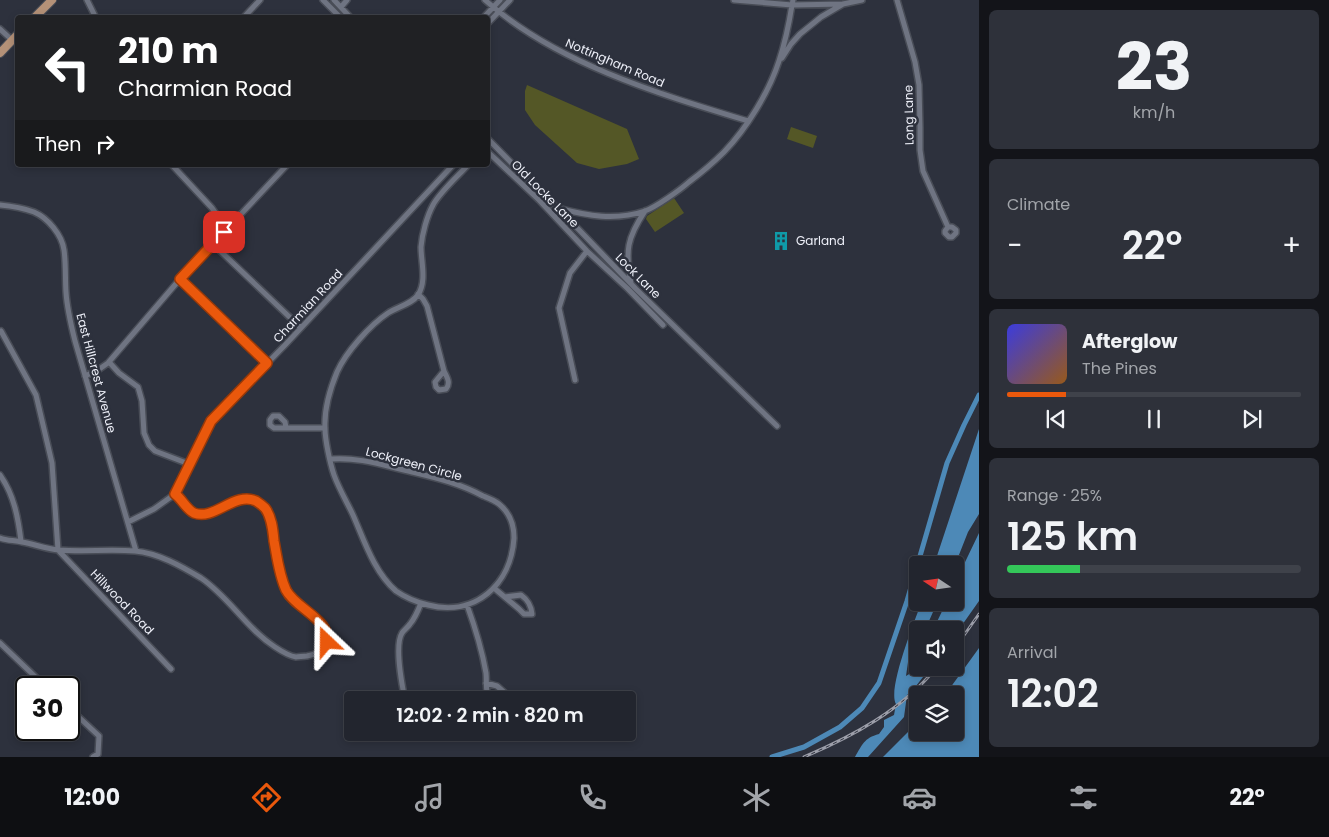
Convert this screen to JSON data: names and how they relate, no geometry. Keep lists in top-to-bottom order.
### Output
{
  "streets": {
    "street": [
      "Nottingham Road",
      "Long Lane",
      "Old Locke Lane",
      "Lock Lane",
      "Charmian Road",
      "East Hillcrest Avenue",
      "Lockgreen Circle",
      "Hillwood Road"
    ]
  },
  "crossings": [
    ["Charmian Road", "East Hillcrest Avenue"]
  ],
  "places": {
    "building": ["Garland"]
  },
  "north": "left",
  "page": {
    "tile": [
      ["23", "km/h"],
      "Climate",
      ["Range · 25%", "125 km"],
      ["Arrival", "12:02"]
    ],
    "turn": ["210 m", "Charmian Road"],
    "then": "Then",
    "heat": ["−", "22°", "+"],
    "song": ["Afterglow", "The Pines"],
    "limit": "30",
    "trip": "12:02 · 2 min · 820 m",
    "tabs": ["12:00", "22°"]
  }
}
